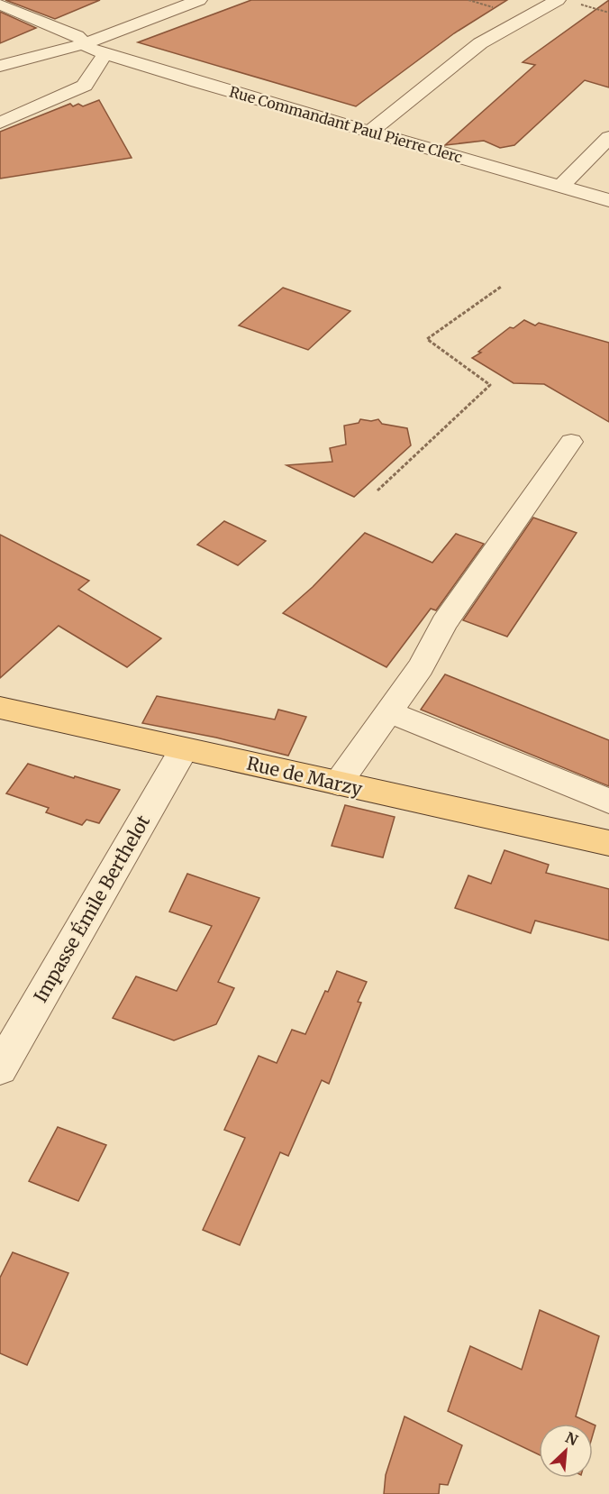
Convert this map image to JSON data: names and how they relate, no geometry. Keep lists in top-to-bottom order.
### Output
{
  "streets": {
    "main road": ["Rue de Marzy"],
    "street": ["Rue Commandant Paul Pierre Clerc", "Impasse Émile Berthelot"]
  },
  "crossings": [
    ["Rue de Marzy", "Impasse Émile Berthelot"]
  ],
  "north": "top right"
}
